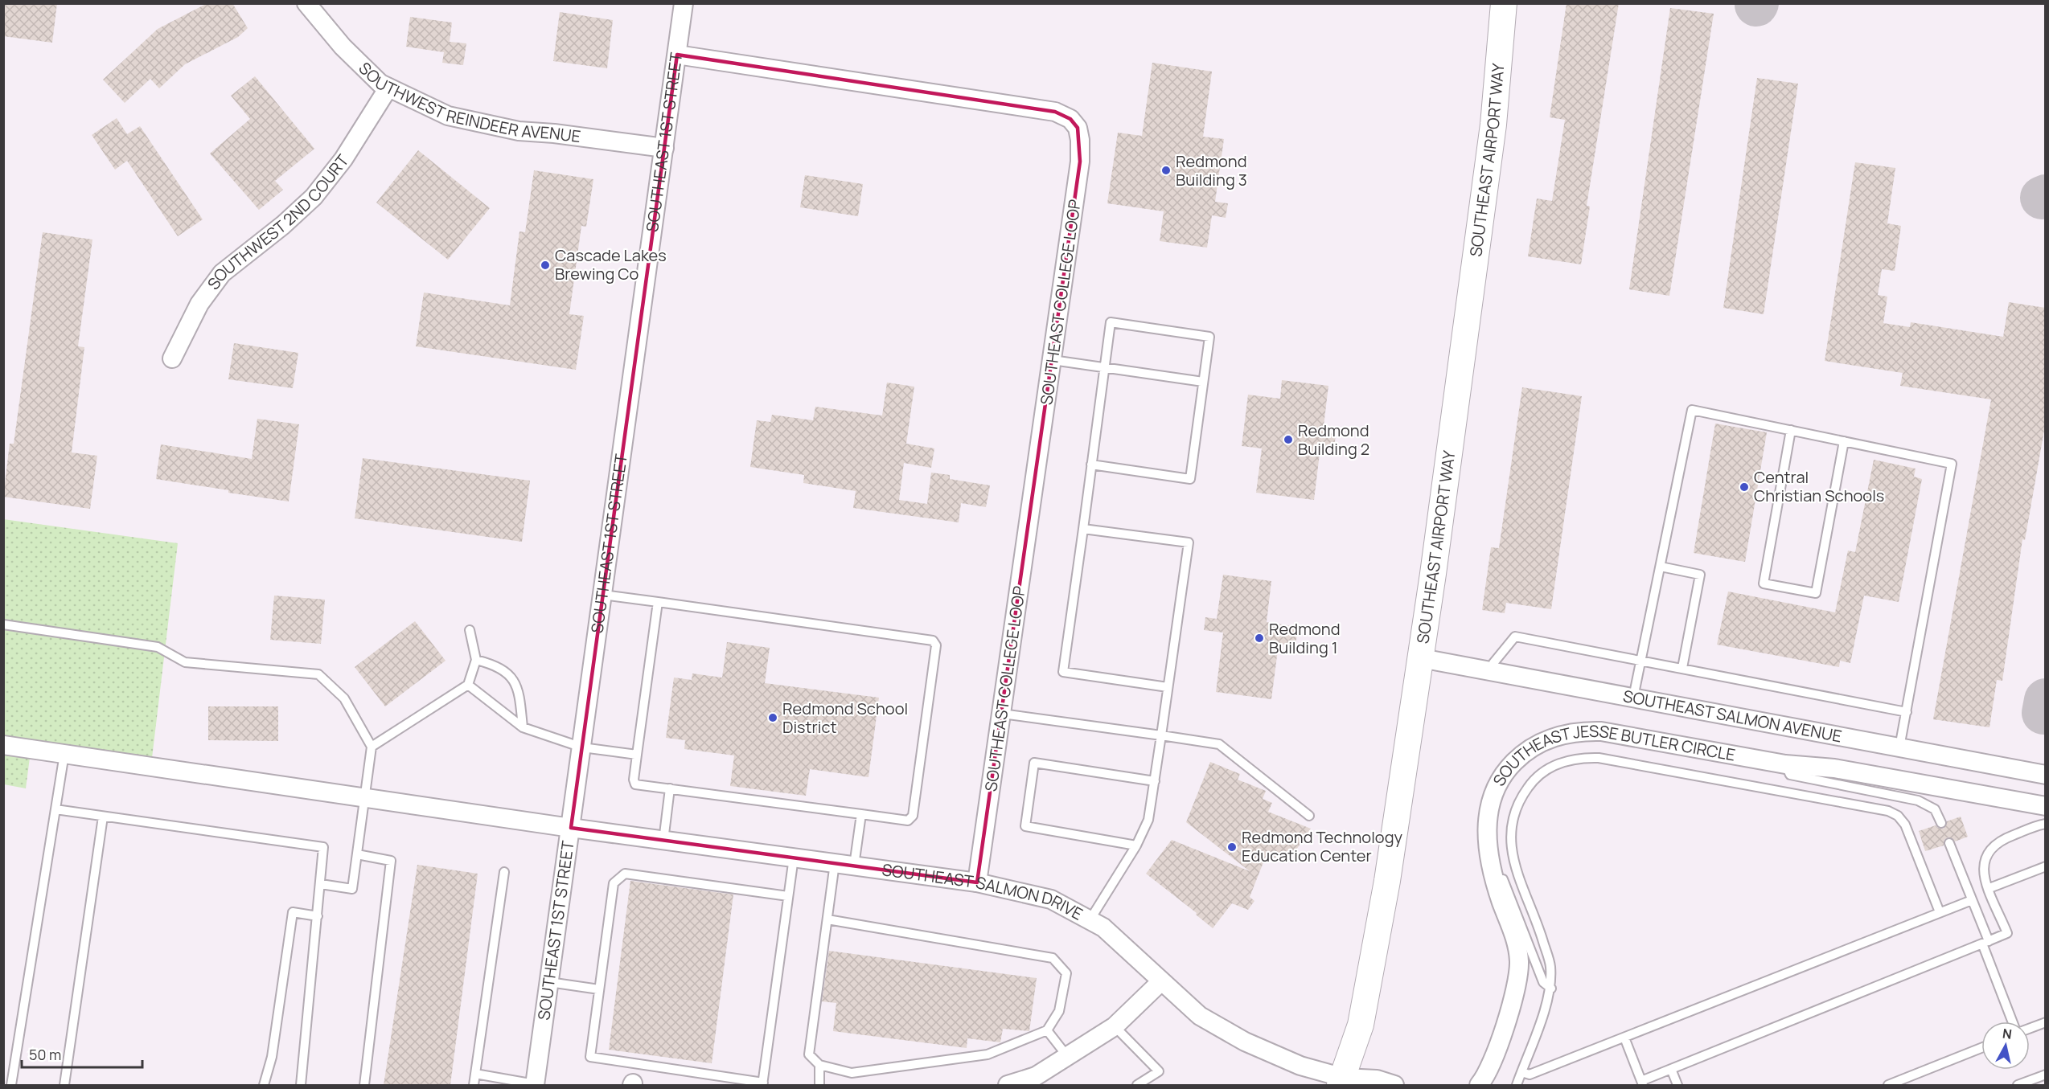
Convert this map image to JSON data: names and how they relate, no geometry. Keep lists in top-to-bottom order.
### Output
{
  "streets": {
    "main road": ["SOUTHEAST AIRPORT WAY"],
    "street": [
      "SOUTHWEST REINDEER AVENUE",
      "SOUTHEAST 1ST STREET",
      "SOUTHWEST 2ND COURT",
      "SOUTHEAST COLLEGE LOOP",
      "SOUTHEAST SALMON AVENUE",
      "SOUTHEAST JESSE BUTLER CIRCLE",
      "SOUTHEAST SALMON DRIVE"
    ]
  },
  "crossings": [
    ["SOUTHWEST REINDEER AVENUE", "SOUTHEAST 1ST STREET"],
    ["SOUTHWEST REINDEER AVENUE", "SOUTHWEST 2ND COURT"],
    ["SOUTHEAST 1ST STREET", "SOUTHEAST COLLEGE LOOP"],
    ["SOUTHEAST 1ST STREET", "SOUTHEAST SALMON DRIVE"],
    ["SOUTHEAST AIRPORT WAY", "SOUTHEAST SALMON AVENUE"],
    ["SOUTHEAST AIRPORT WAY", "SOUTHEAST SALMON DRIVE"],
    ["SOUTHEAST COLLEGE LOOP", "SOUTHEAST SALMON DRIVE"]
  ],
  "places": [
    "Redmond Building 3",
    "Cascade Lakes Brewing Co",
    "Redmond Building 2",
    "Central Christian Schools",
    "Redmond Building 1",
    "Redmond School District",
    "Redmond Technology Education Center"
  ],
  "scale_bar": "50 m",
  "north": "top"
}
